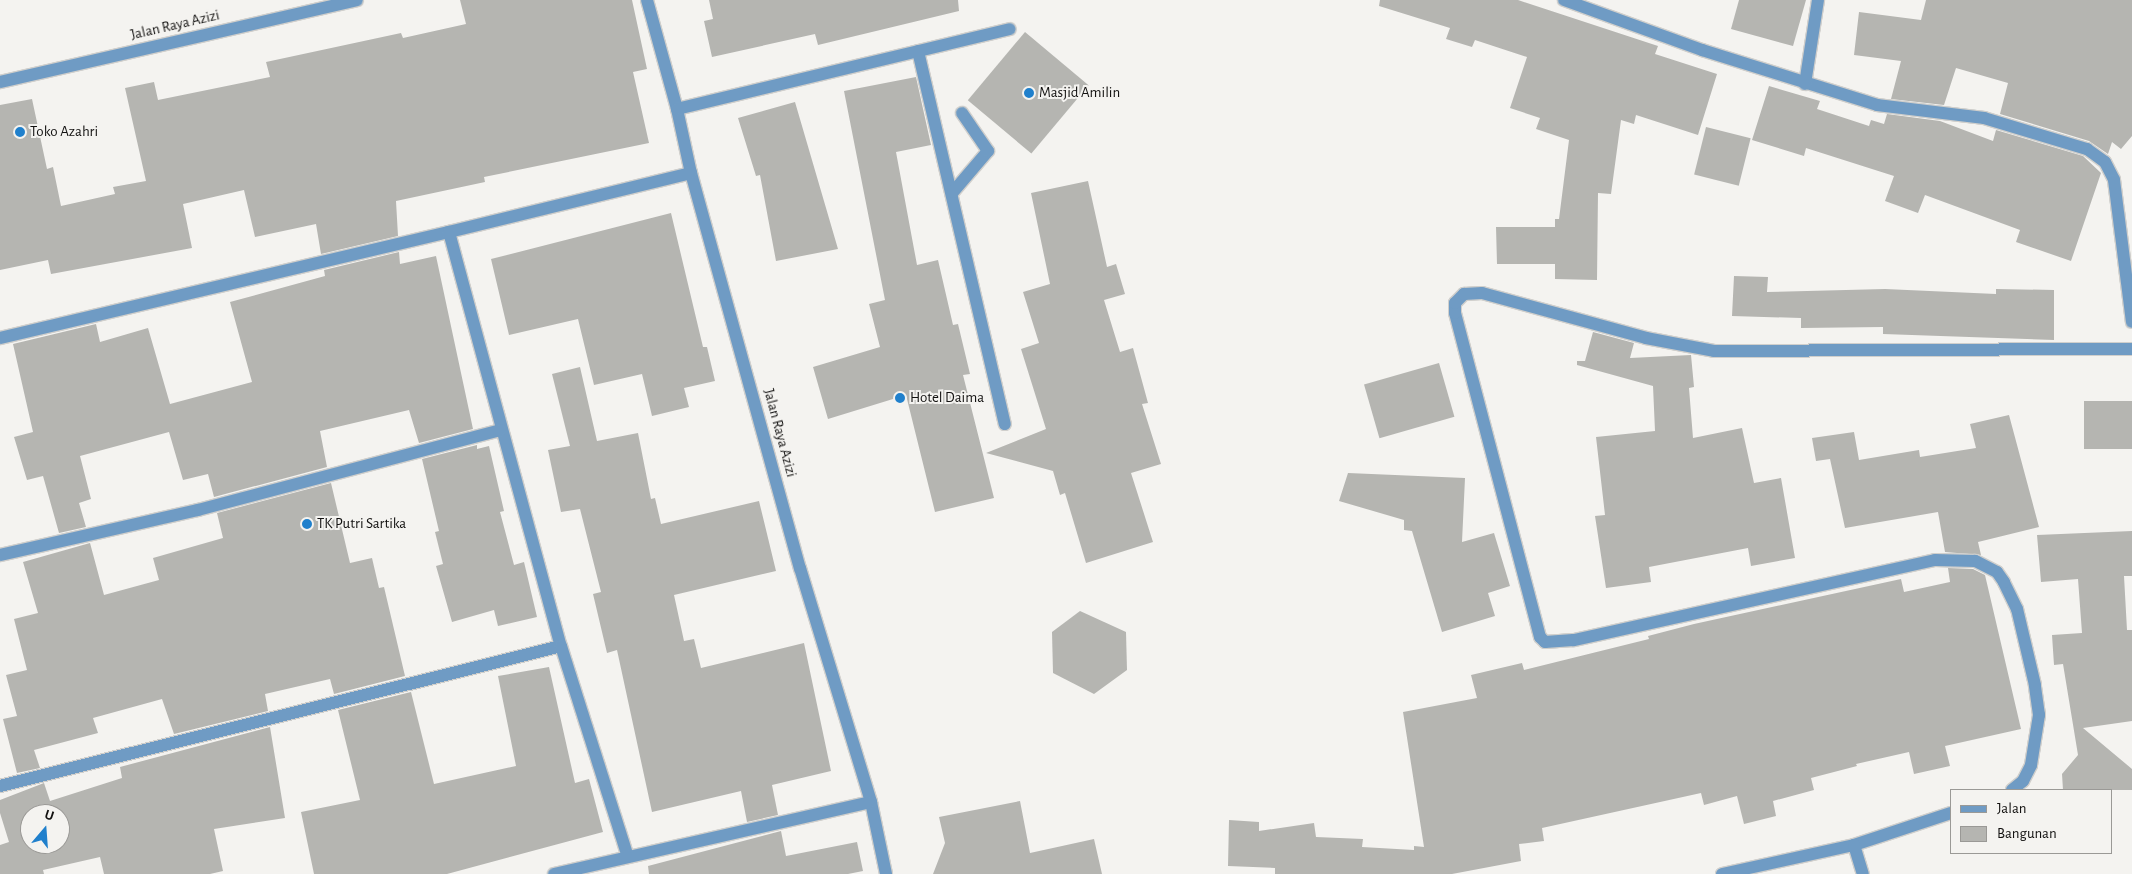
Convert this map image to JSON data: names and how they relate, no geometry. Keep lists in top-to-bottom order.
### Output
{
  "streets": {
    "street": ["Jalan Raya Azizi"]
  },
  "places": [
    "Masjid Amilin",
    "Toko Azahri",
    "Hotel Daima",
    "TK Putri Sartika"
  ],
  "legend": ["Jalan", "Bangunan"],
  "north": "top"
}
